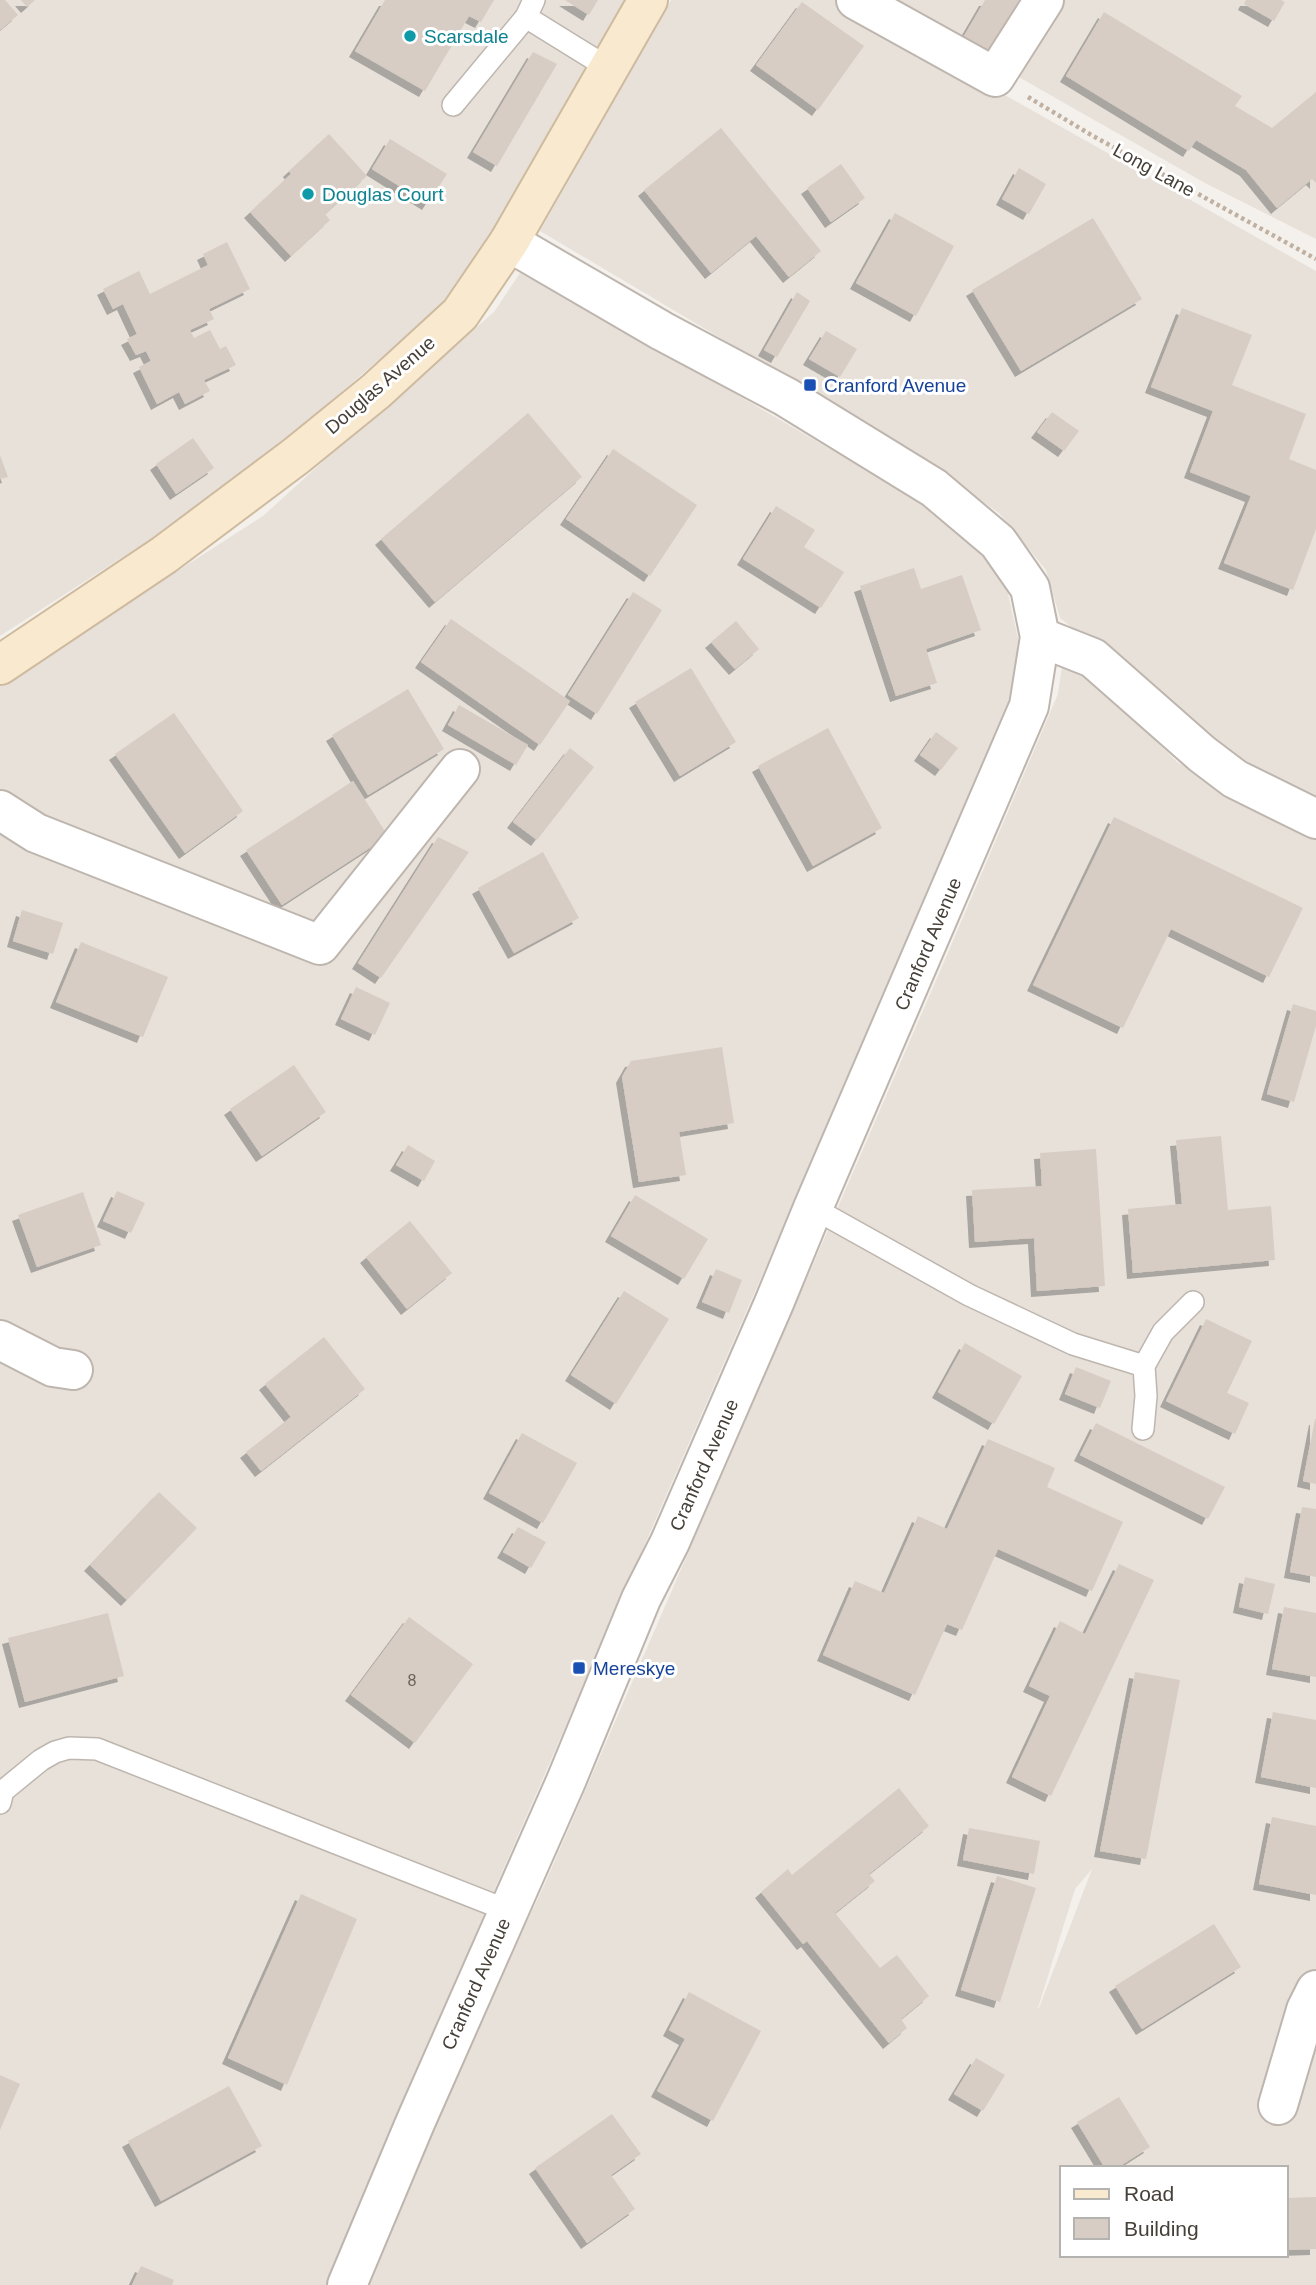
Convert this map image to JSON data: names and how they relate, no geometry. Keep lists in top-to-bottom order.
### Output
{
  "streets": {
    "street": ["Douglas Avenue", "Cranford Avenue"],
    "path": ["Long Lane"]
  },
  "crossings": [
    ["Douglas Avenue", "Cranford Avenue"]
  ],
  "places": {
    "other": ["Scarsdale", "Douglas Court"],
    "transit": ["Cranford Avenue", "Mereskye"]
  },
  "house_numbers": ["8"],
  "legend": ["Road", "Building"]
}
